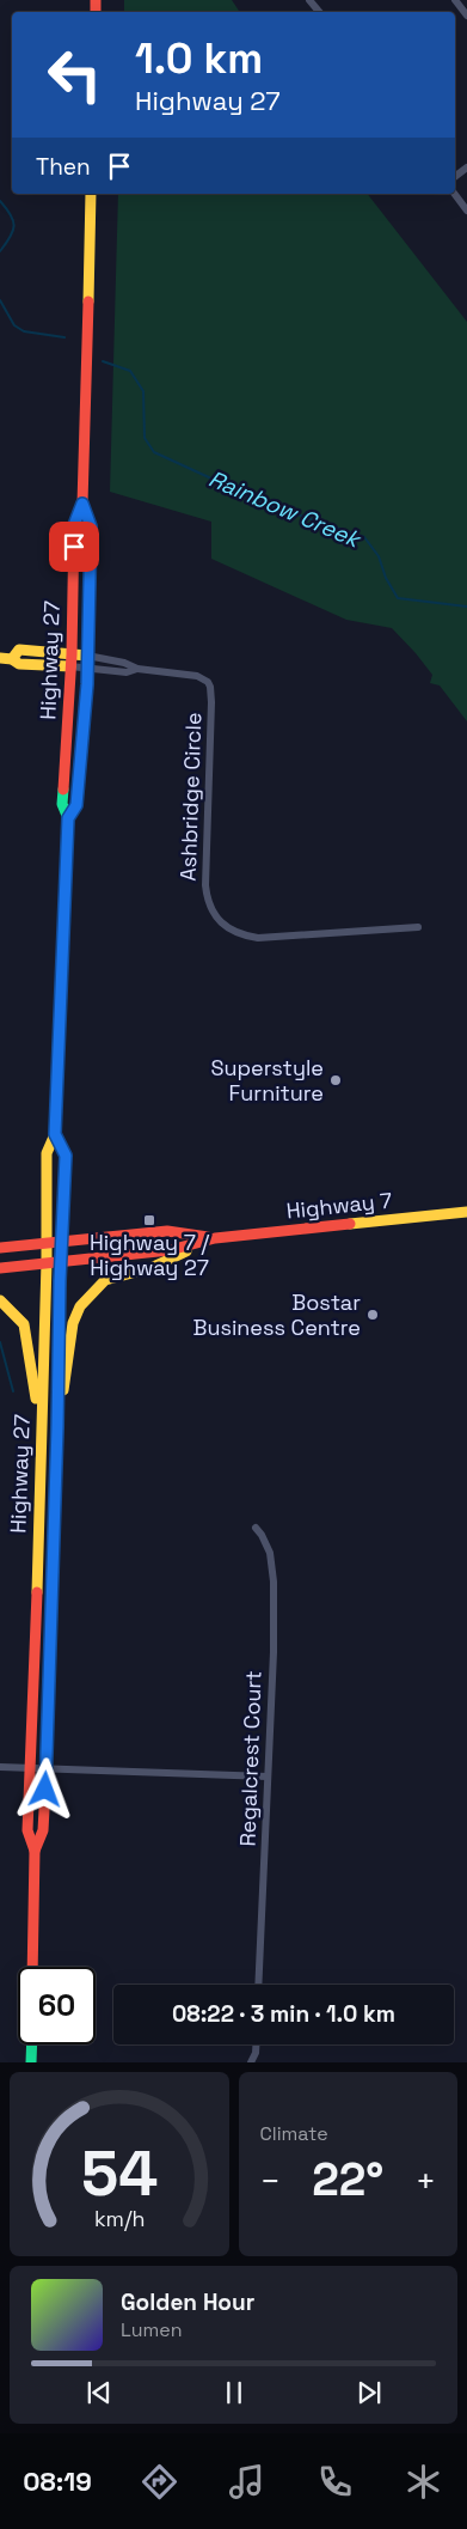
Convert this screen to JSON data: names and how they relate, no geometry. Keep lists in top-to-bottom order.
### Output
{
  "streets": {
    "main road": ["Highway 27", "Highway 7"],
    "street": ["Ashbridge Circle", "Regalcrest Court"]
  },
  "crossings": [
    ["Highway 27", "Ashbridge Circle"],
    ["Highway 27", "Highway 7"]
  ],
  "water": ["Rainbow Creek"],
  "places": {
    "other": ["Superstyle Furniture", "Bostar Business Centre"],
    "transit": ["Highway 7 / Highway 27"]
  },
  "page": {
    "turn": ["1.0 km", "Highway 27"],
    "then": "Then",
    "limit": "60",
    "trip": "08:22 · 3 min · 1.0 km",
    "tile": "Climate",
    "heat": ["−", "22°", "+"],
    "song": ["Golden Hour", "Lumen"],
    "tabs": "08:19",
    "gauge": ["54", "km/h"]
  }
}
